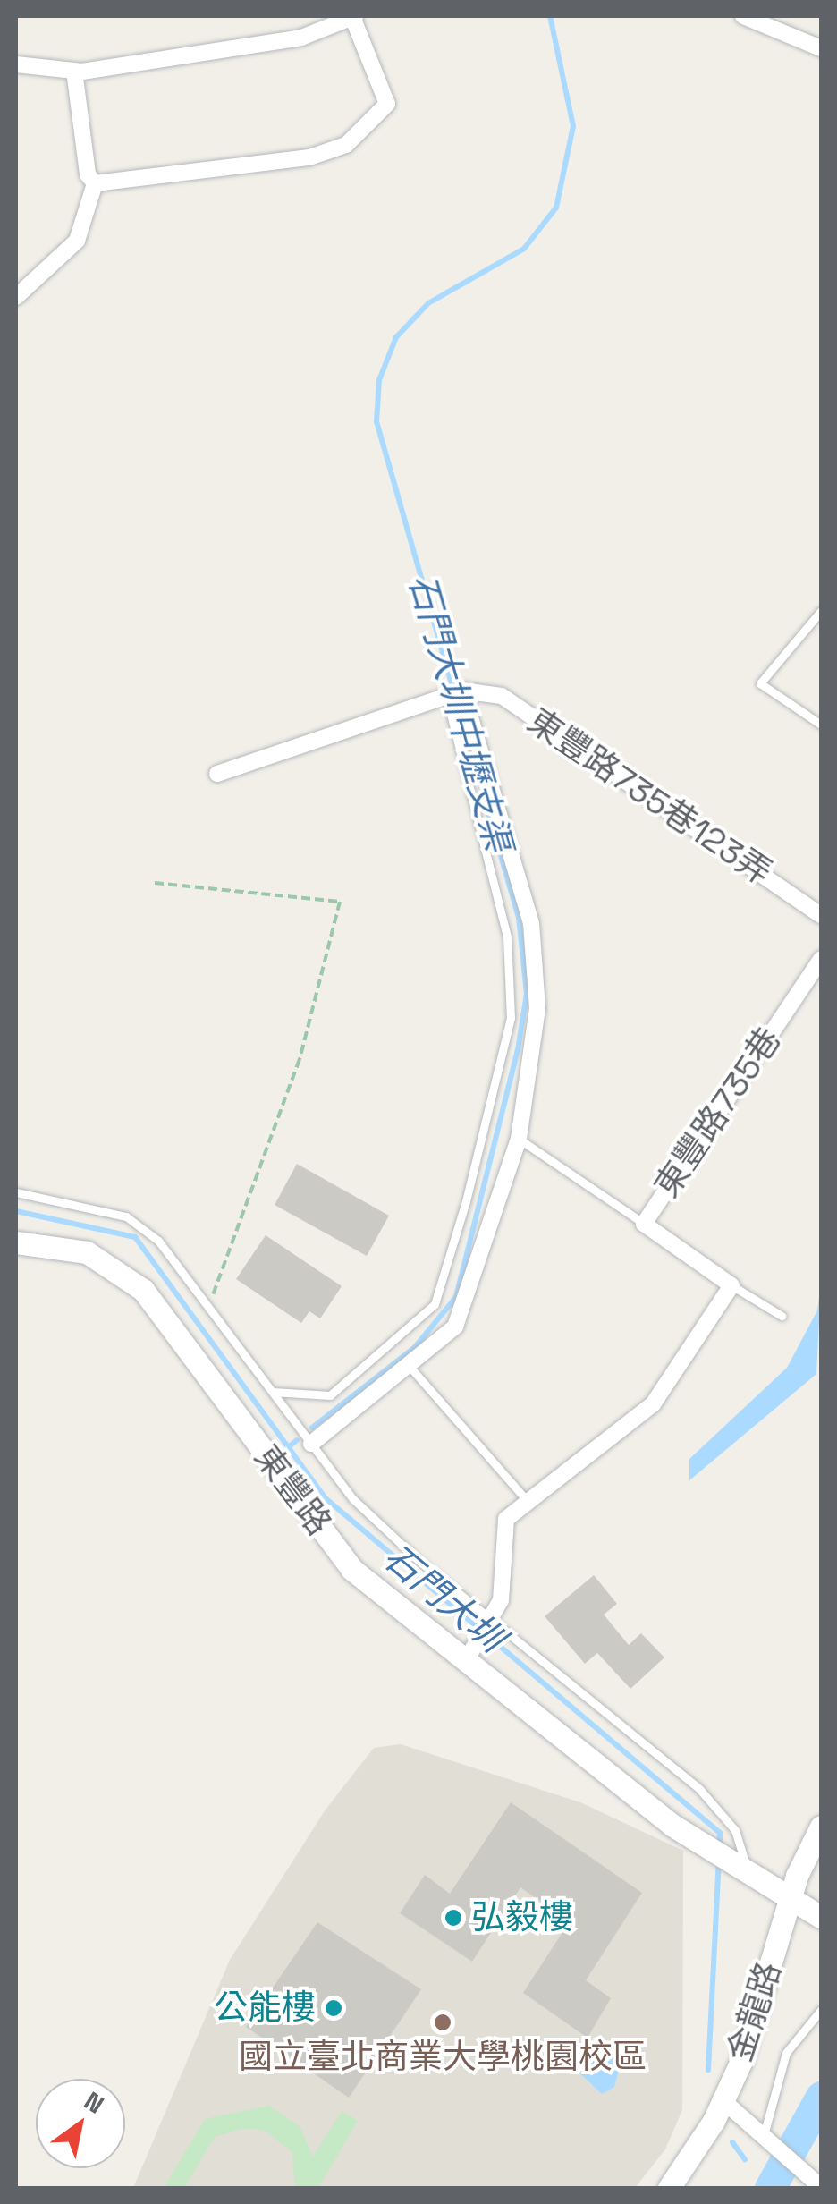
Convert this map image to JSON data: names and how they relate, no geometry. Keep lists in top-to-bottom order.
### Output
{
  "streets": {
    "street": [
      "東豐路735巷123弄",
      "東豐路735巷",
      "東豐路",
      "金龍路"
    ]
  },
  "water": ["石門大圳中壢支渠", "石門大圳"],
  "places": ["弘毅樓", "公能樓", "國立臺北商業大學桃園校區"],
  "north": "top right"
}
